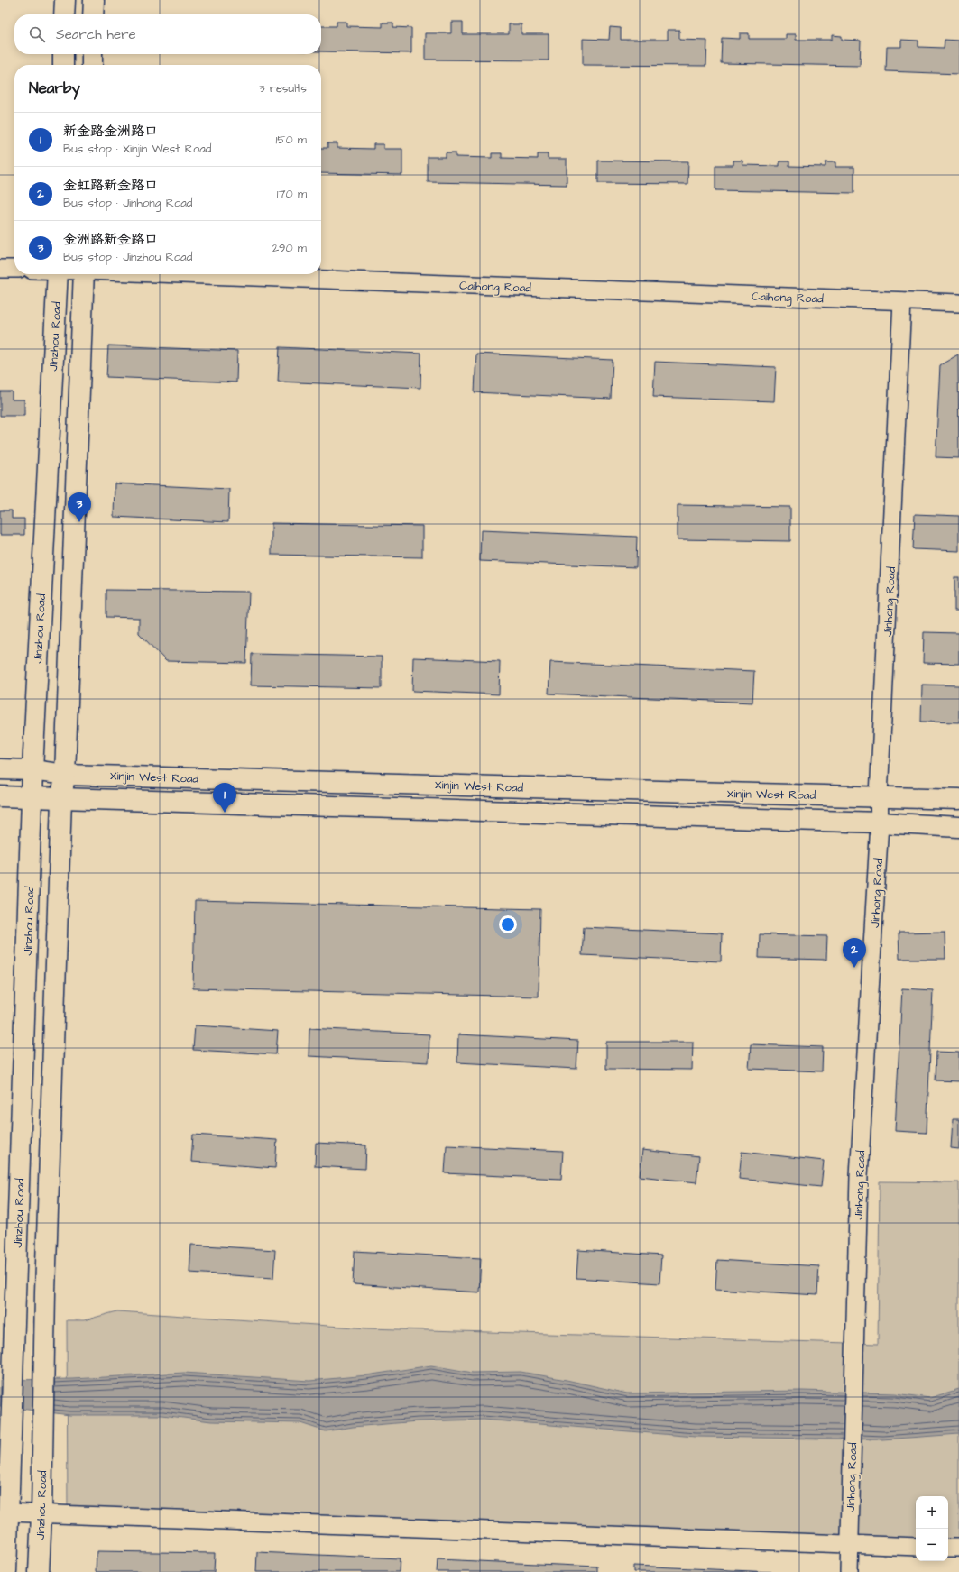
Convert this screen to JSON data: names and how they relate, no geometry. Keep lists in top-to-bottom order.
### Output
{
  "streets": {
    "main road": ["Jinzhou Road", "Xinjin West Road"],
    "street": ["Caihong Road", "Jinhong Road"]
  },
  "crossings": [
    ["Caihong Road", "Jinhong Road"],
    ["Jinzhou Road", "Xinjin West Road"],
    ["Jinhong Road", "Xinjin West Road"]
  ],
  "page": {
    "search": "Search here",
    "heading": ["Nearby", "3 results"],
    "list": [
      {
        "mark": "1",
        "name": "新金路金洲路口",
        "note": "Bus stop · Xinjin West Road",
        "value": "150 m"
      },
      {
        "mark": "2",
        "name": "金虹路新金路口",
        "note": "Bus stop · Jinhong Road",
        "value": "170 m"
      },
      {
        "mark": "3",
        "name": "金洲路新金路口",
        "note": "Bus stop · Jinzhou Road",
        "value": "290 m"
      }
    ],
    "pins": ["3", "1", "2"],
    "map_buttons": ["+", "−"]
  }
}
